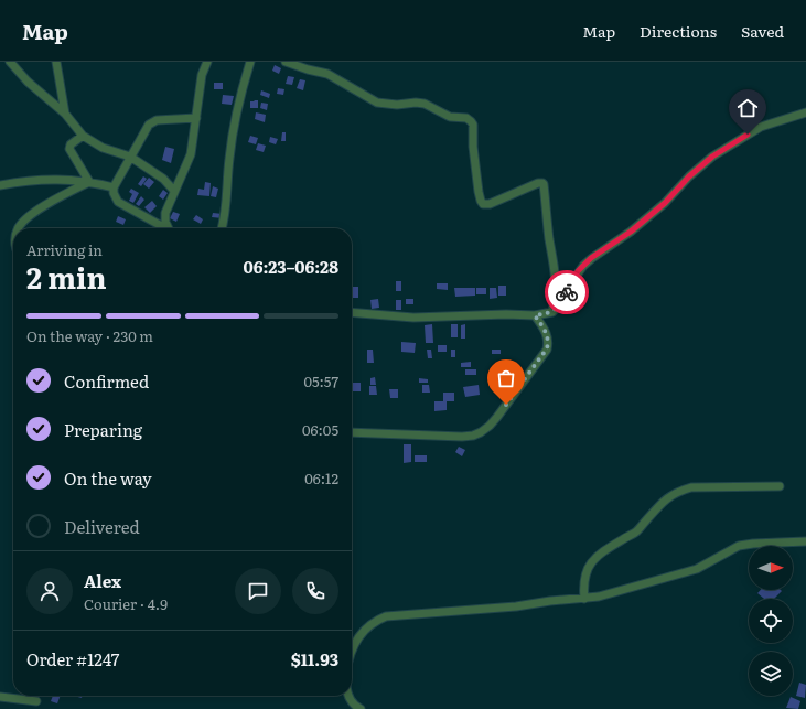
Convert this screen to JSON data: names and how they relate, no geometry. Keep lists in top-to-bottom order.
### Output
{
  "north": "right",
  "page": {
    "header": "Map",
    "nav": ["Map", "Directions", "Saved"],
    "heading": ["2 min", "Arriving in", "06:23–06:28"],
    "panel": [
      "Alex",
      "Courier · 4.9",
      "Order #1247",
      "$11.93"
    ],
    "bar": "On the way · 230 m",
    "list": [
      ["Confirmed", "05:57"],
      ["Preparing", "06:05"],
      ["On the way", "06:12"],
      "Delivered"
    ]
  }
}
